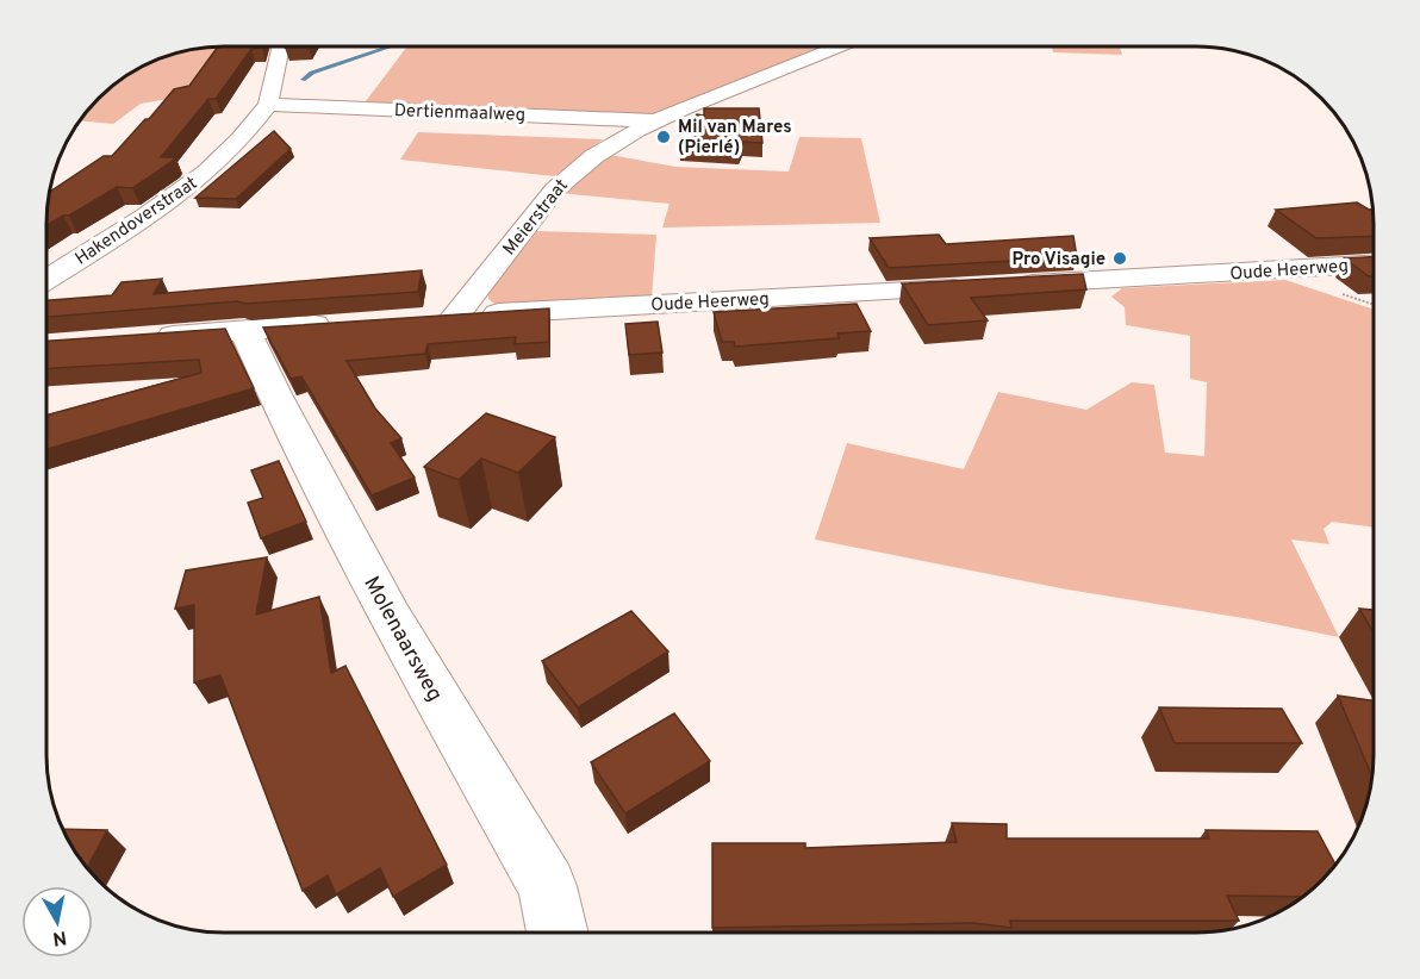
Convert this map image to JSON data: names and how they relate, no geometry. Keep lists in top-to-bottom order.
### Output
{
  "streets": {
    "street": [
      "Dertienmaalweg",
      "Meierstraat",
      "Hakendoverstraat",
      "Oude Heerweg",
      "Molenaarsweg"
    ]
  },
  "crossings": [
    ["Dertienmaalweg", "Meierstraat"],
    ["Dertienmaalweg", "Hakendoverstraat"],
    ["Meierstraat", "Oude Heerweg"]
  ],
  "places": ["Mil van Mares (Pierlé)", "Pro Visagie"],
  "north": "bottom"
}
